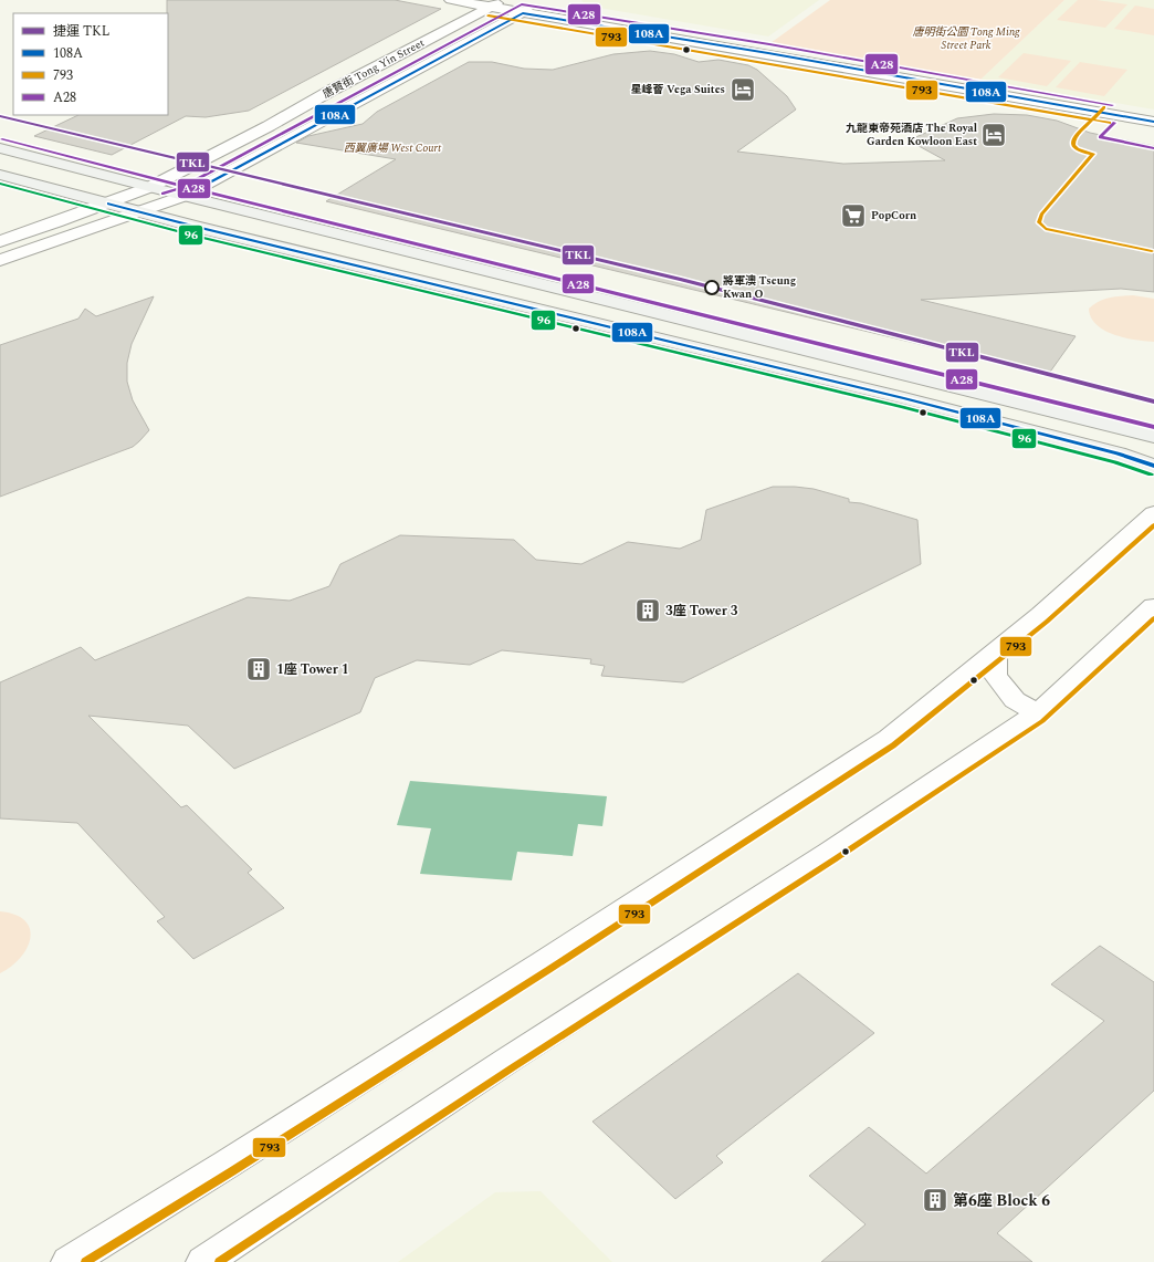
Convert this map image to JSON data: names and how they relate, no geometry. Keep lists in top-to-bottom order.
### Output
{
  "streets": {
    "street": ["唐賢街 Tong Yin Street"]
  },
  "parks": ["唐明街公園 Tong Ming Street Park", "西翼廣場 West Court"],
  "places": {
    "hotel": ["星峰薈 Vega Suites", "九龍東帝苑酒店 The Royal Garden Kowloon East"],
    "supermarket": ["PopCorn"],
    "other": ["將軍澳 Tseung Kwan O"],
    "building": ["3座 Tower 3", "1座 Tower 1", "第6座 Block 6"]
  },
  "lines": [
    "transit line A28",
    "transit line 108A",
    "transit line 793",
    "metro line TKL",
    "transit line 96"
  ],
  "legend": [
    "捷運 TKL",
    "108A",
    "793",
    "A28"
  ]
}
